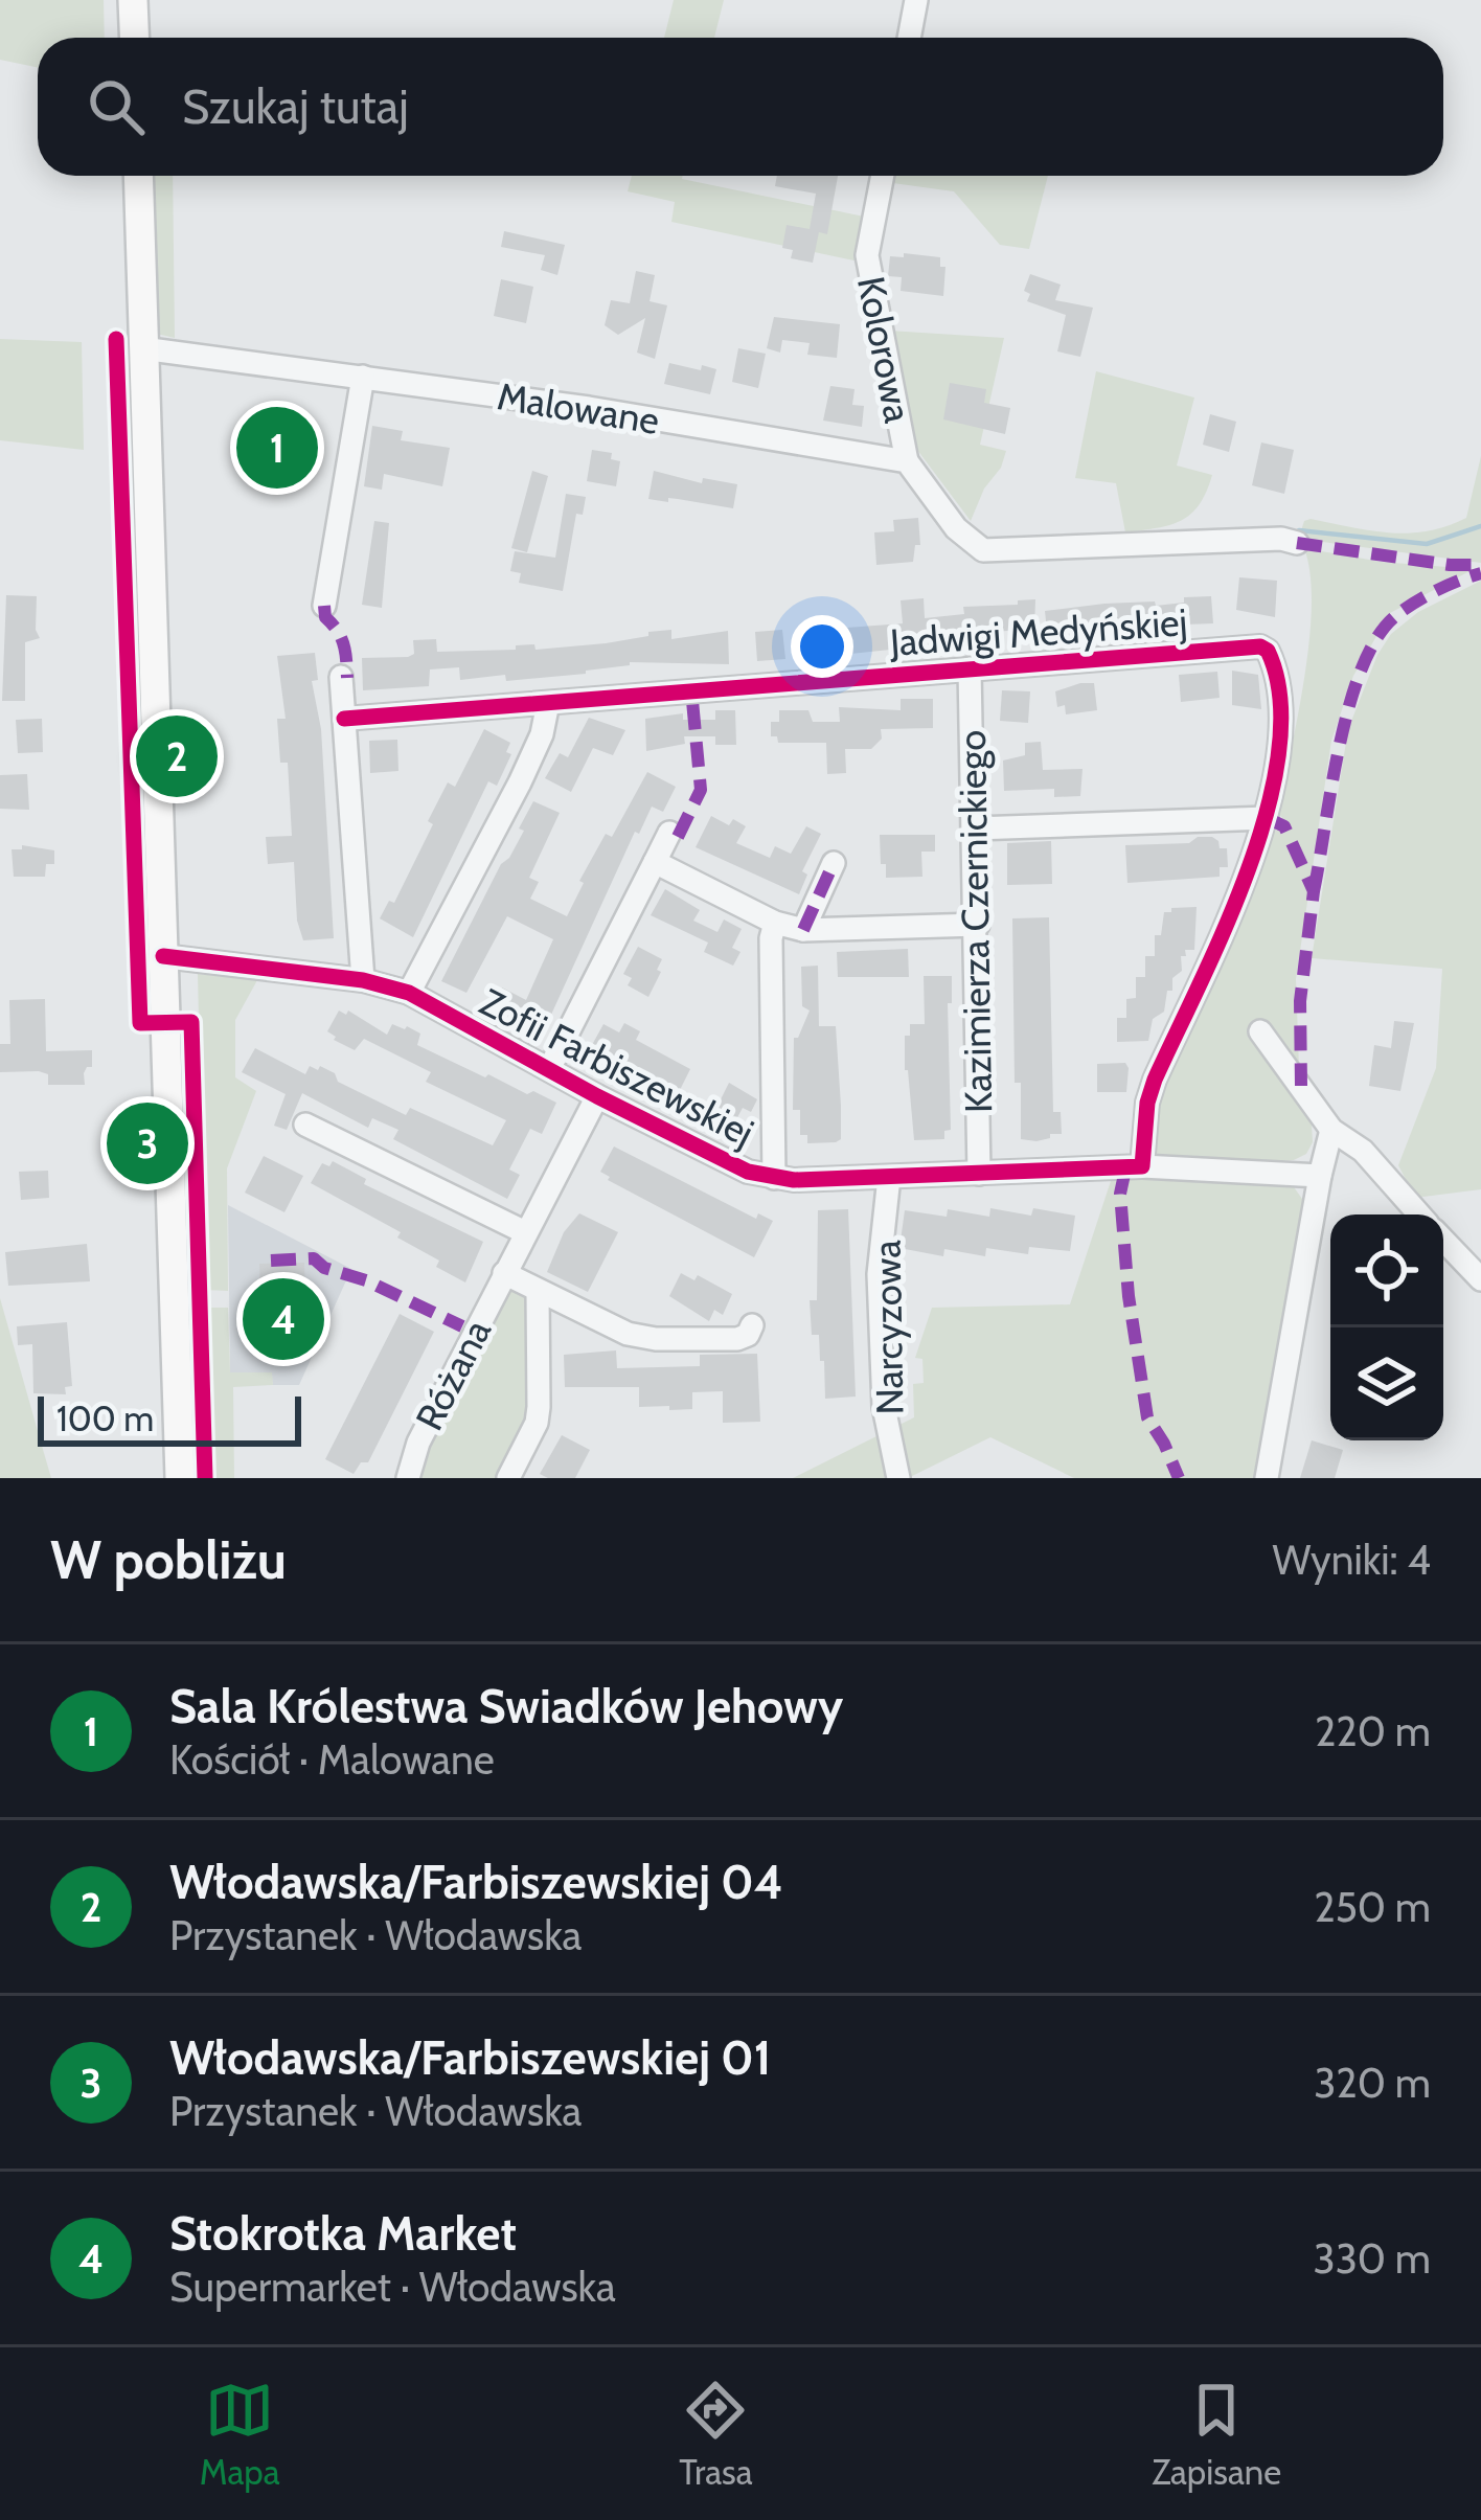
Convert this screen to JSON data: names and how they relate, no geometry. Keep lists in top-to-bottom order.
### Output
{
  "streets": {
    "street": [
      "Kolorowa",
      "Malowane",
      "Jadwigi Medyńskiej",
      "Kazimierza Czernickiego",
      "Zofii Farbiszewskiej",
      "Narcyzowa",
      "Różana"
    ]
  },
  "crossings": [
    ["Kolorowa", "Malowane"],
    ["Jadwigi Medyńskiej", "Kazimierza Czernickiego"],
    ["Kazimierza Czernickiego", "Zofii Farbiszewskiej"],
    ["Zofii Farbiszewskiej", "Narcyzowa"],
    ["Zofii Farbiszewskiej", "Różana"]
  ],
  "scale_bar": "100 m",
  "page": {
    "search": "Szukaj tutaj",
    "pins": [
      "1",
      "2",
      "3",
      "4"
    ],
    "scale": "100 m",
    "heading": ["W pobliżu", "Wyniki: 4"],
    "list": [
      {
        "mark": "1",
        "name": "Sala Królestwa Swiadków Jehowy",
        "note": "Kościół · Malowane",
        "value": "220 m"
      },
      {
        "mark": "2",
        "name": "Włodawska/Farbiszewskiej 04",
        "note": "Przystanek · Włodawska",
        "value": "250 m"
      },
      {
        "mark": "3",
        "name": "Włodawska/Farbiszewskiej 01",
        "note": "Przystanek · Włodawska",
        "value": "320 m"
      },
      {
        "mark": "4",
        "name": "Stokrotka Market",
        "note": "Supermarket · Włodawska",
        "value": "330 m"
      }
    ],
    "nav": ["Mapa", "Trasa", "Zapisane"]
  }
}
